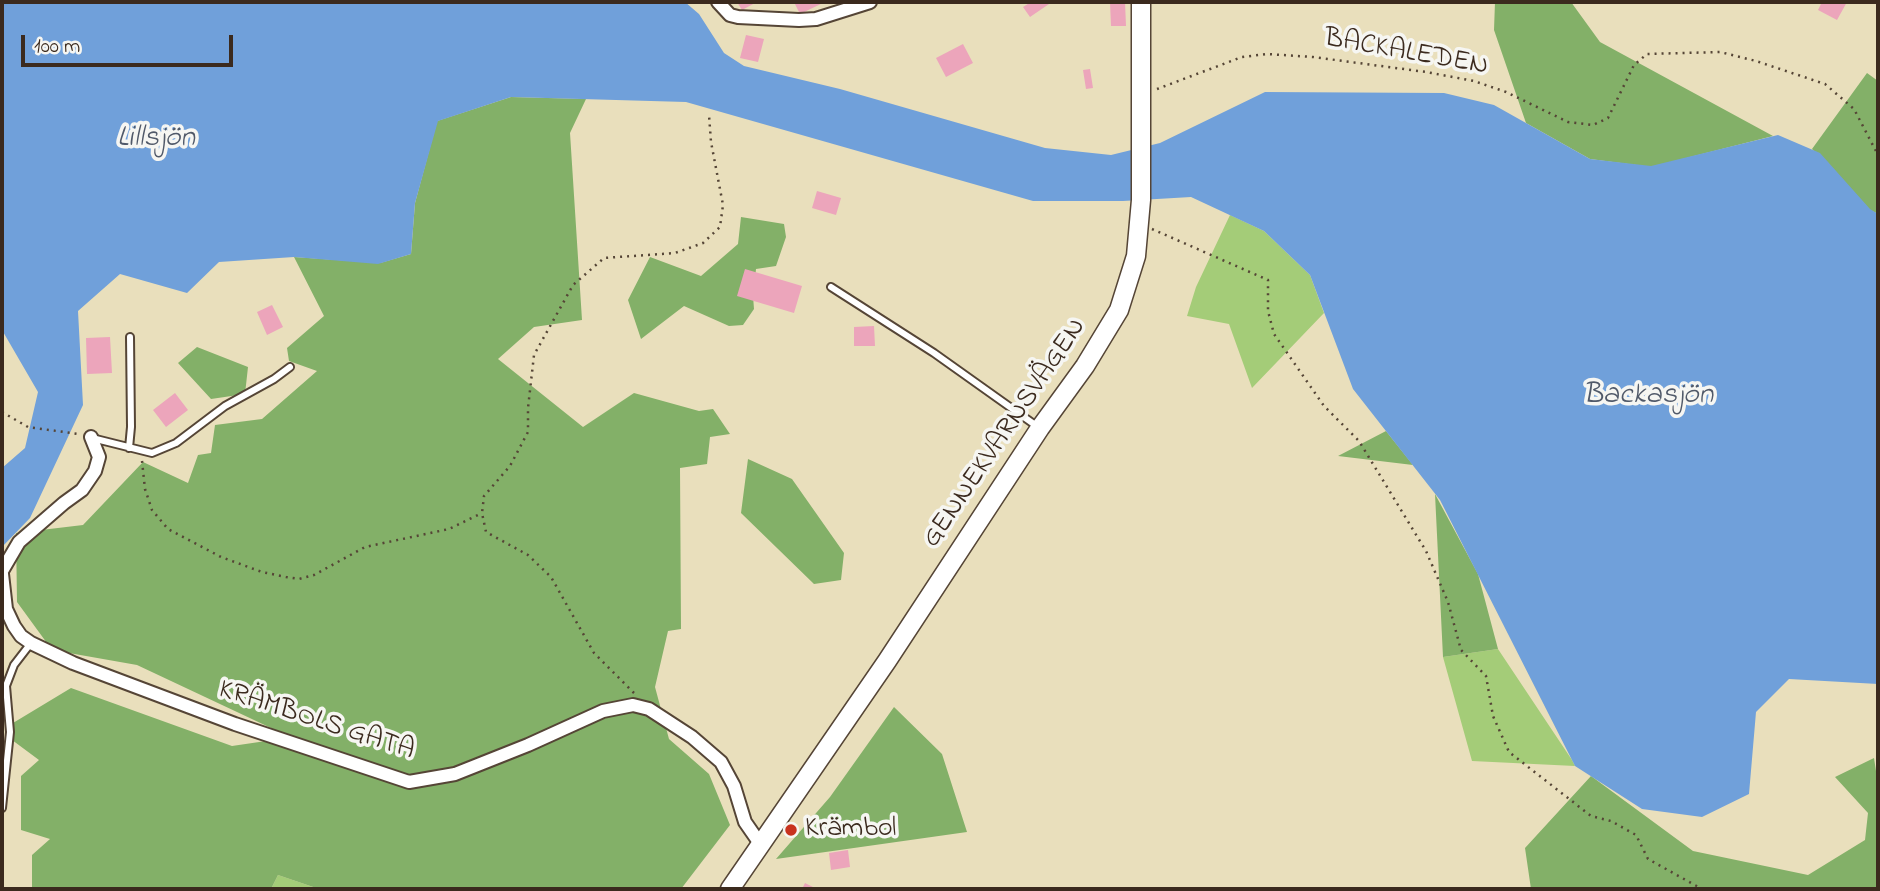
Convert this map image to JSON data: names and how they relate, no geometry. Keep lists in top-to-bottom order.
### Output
{
  "streets": {
    "street": ["GENNEKVARNSVÄGEN", "KRÄMBOLS GATA"],
    "path": ["BACKALEDEN"]
  },
  "crossings": [
    ["BACKALEDEN", "GENNEKVARNSVÄGEN"]
  ],
  "water": ["Lillsjön", "Backasjön"],
  "places": ["Krämbol"],
  "scale_bar": "100 m"
}
